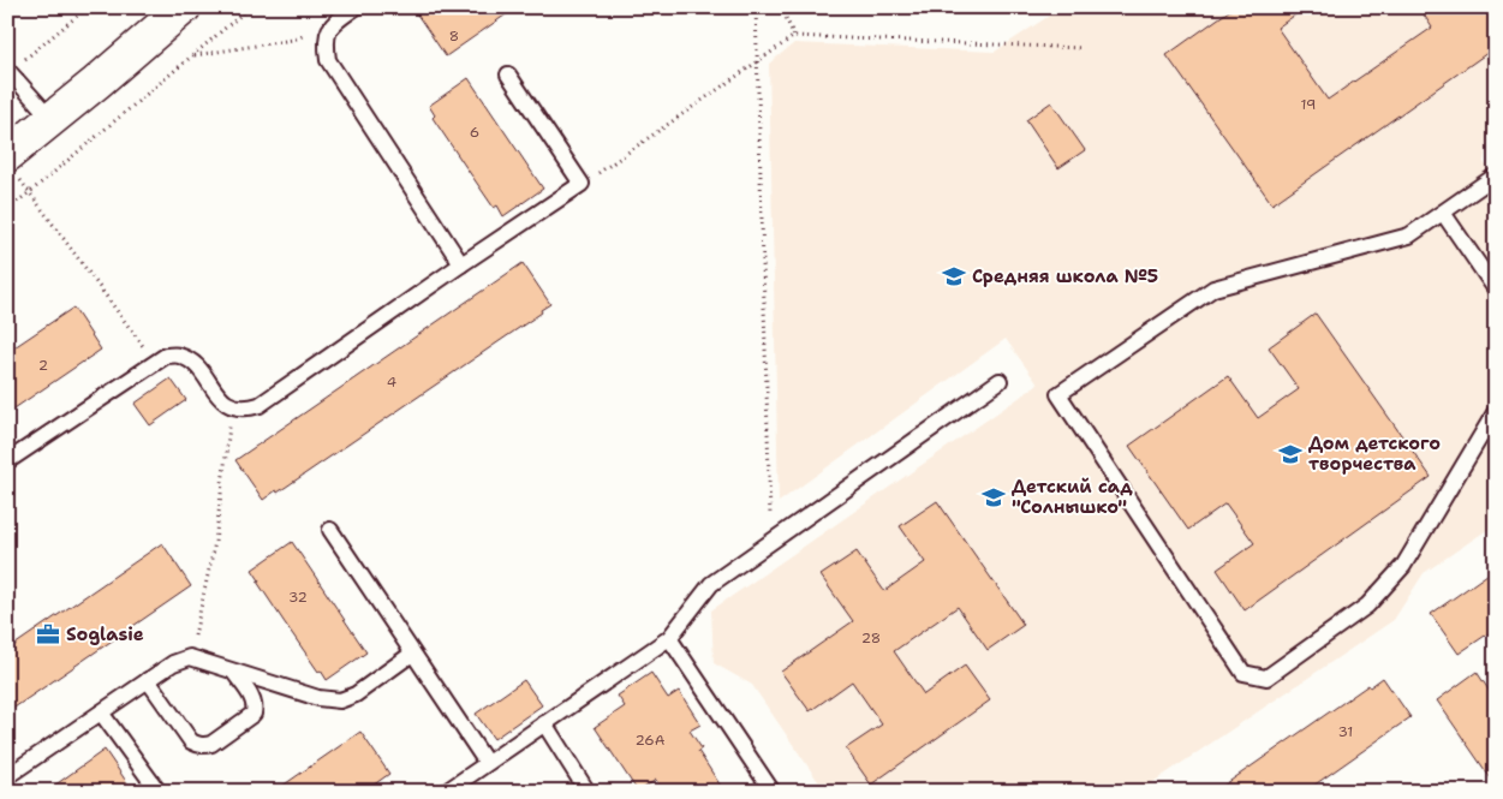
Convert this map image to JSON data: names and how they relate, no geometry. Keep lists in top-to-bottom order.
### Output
{
  "places": {
    "school or university": ["Средняя школа №5", "Дом детского творчества", "Детский сад \"Солнышко\""],
    "office": ["Soglasie"]
  },
  "house_numbers": [
    "8",
    "19",
    "6",
    "2",
    "4",
    "32",
    "28",
    "31",
    "26А"
  ]
}
